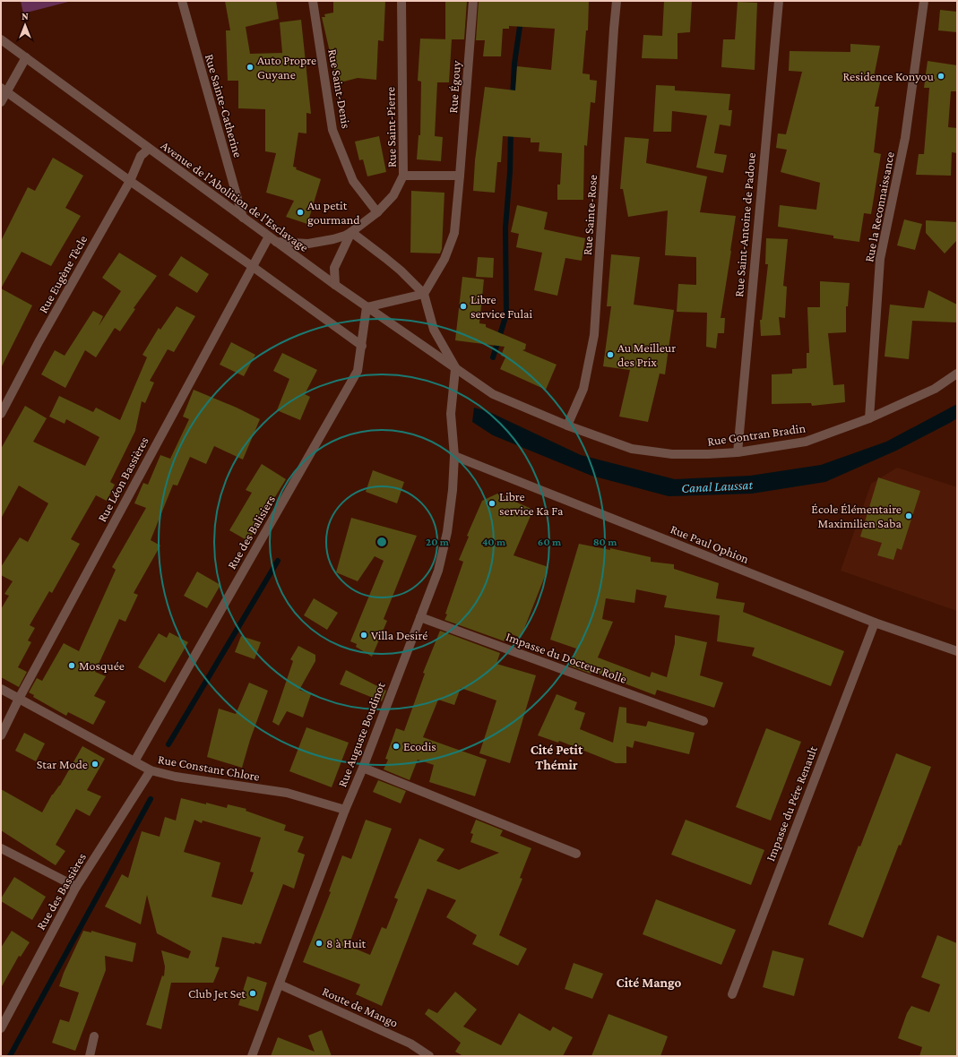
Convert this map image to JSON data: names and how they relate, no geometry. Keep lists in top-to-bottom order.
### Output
{
  "streets": {
    "street": [
      "Rue Égouy",
      "Rue Saint-Denis",
      "Rue Sainte-Catherine",
      "Rue Saint-Pierre",
      "Avenue de l'Abolition de l'Esclavage",
      "Rue la Reconnaissance",
      "Rue Sainte-Rose",
      "Rue Saint-Antoine de Padoue",
      "Rue Eugène Tècle",
      "Rue Gontran Bradin",
      "Rue Léon Bassières",
      "Rue des Balisiers",
      "Rue Paul Ophion",
      "Impasse du Docteur Rolle",
      "Rue Auguste Boudinot",
      "Rue Constant Chlore",
      "Impasse du Pére Renault",
      "Rue des Bassières",
      "Route de Mango"
    ]
  },
  "crossings": [
    ["Rue Saint-Denis", "Rue Saint-Pierre"],
    ["Rue Sainte-Catherine", "Avenue de l'Abolition de l'Esclavage"],
    ["Rue Saint-Pierre", "Avenue de l'Abolition de l'Esclavage"],
    ["Rue Saint-Pierre", "Rue Léon Bassières"],
    ["Avenue de l'Abolition de l'Esclavage", "Rue Eugène Tècle"],
    ["Avenue de l'Abolition de l'Esclavage", "Rue Gontran Bradin"],
    ["Avenue de l'Abolition de l'Esclavage", "Rue Léon Bassières"],
    ["Avenue de l'Abolition de l'Esclavage", "Rue des Balisiers"],
    ["Avenue de l'Abolition de l'Esclavage", "Rue Auguste Boudinot"],
    ["Rue la Reconnaissance", "Rue Gontran Bradin"],
    ["Rue Sainte-Rose", "Rue Gontran Bradin"],
    ["Rue Saint-Antoine de Padoue", "Rue Gontran Bradin"],
    ["Rue Gontran Bradin", "Rue Auguste Boudinot"],
    ["Rue Léon Bassières", "Rue Constant Chlore"],
    ["Rue des Balisiers", "Rue Constant Chlore"],
    ["Rue Paul Ophion", "Rue Auguste Boudinot"],
    ["Rue Paul Ophion", "Impasse du Pére Renault"],
    ["Impasse du Docteur Rolle", "Rue Auguste Boudinot"],
    ["Rue Auguste Boudinot", "Rue Constant Chlore"],
    ["Rue Auguste Boudinot", "Route de Mango"],
    ["Rue Constant Chlore", "Rue des Bassières"]
  ],
  "districts": ["Cité Petit Thémir", "Cité Mango"],
  "water": ["Canal Laussat"],
  "places": [
    "Auto Propre Guyane",
    "Residence Konyou",
    "Au petit gourmand",
    "Libre service Fulai",
    "Au Meilleur des Prix",
    "Libre service Ka Fa",
    "École Élémentaire Maximilien Saba",
    "Villa Desiré",
    "Mosquée",
    "Ecodis",
    "Star Mode",
    "8 à Huit",
    "Club Jet Set"
  ],
  "north": "top",
  "rings": [
    "20 m",
    "40 m",
    "60 m",
    "80 m"
  ]
}
